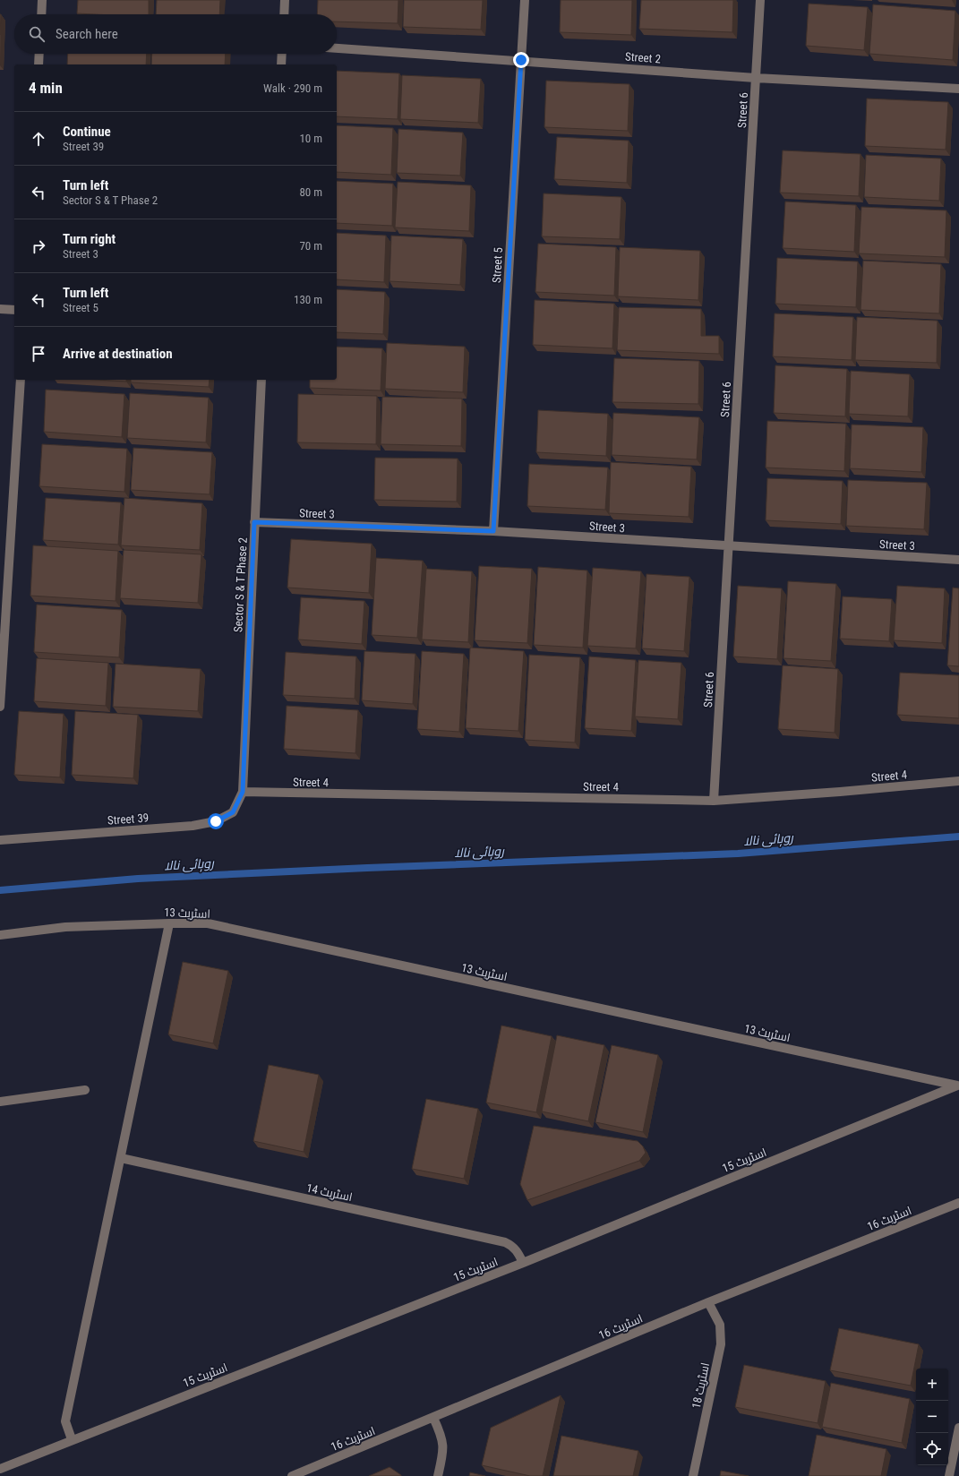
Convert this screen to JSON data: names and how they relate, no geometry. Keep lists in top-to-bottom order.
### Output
{
  "streets": {
    "street": [
      "Street 2",
      "Street 6",
      "Street 5",
      "Street 3",
      "Sector S & T Phase 2",
      "Street 4",
      "Street 39",
      "اسٹریٹ 13",
      "اسٹریٹ 15",
      "اسٹریٹ 14",
      "اسٹریٹ 16",
      "اسٹریٹ 18"
    ]
  },
  "crossings": [
    ["Street 2", "Street 6"],
    ["Street 2", "Street 5"],
    ["Street 6", "Street 3"],
    ["Street 6", "Street 4"],
    ["Street 5", "Street 3"],
    ["Street 3", "Sector S & T Phase 2"],
    ["Sector S & T Phase 2", "Street 4"],
    ["Sector S & T Phase 2", "Street 39"],
    ["Street 4", "Street 39"],
    ["اسٹریٹ 13", "اسٹریٹ 15"],
    ["اسٹریٹ 15", "اسٹریٹ 14"],
    ["اسٹریٹ 16", "اسٹریٹ 18"]
  ],
  "water": ["روہائی نالا"],
  "page": {
    "search": "Search here",
    "heading": ["4 min", "Walk · 290 m"],
    "list": [
      ["Continue", "Street 39", "10 m"],
      ["Turn left", "Sector S & T Phase 2", "80 m"],
      ["Turn right", "Street 3", "70 m"],
      ["Turn left", "Street 5", "130 m"],
      "Arrive at destination"
    ],
    "map_buttons": ["+", "−"]
  }
}
